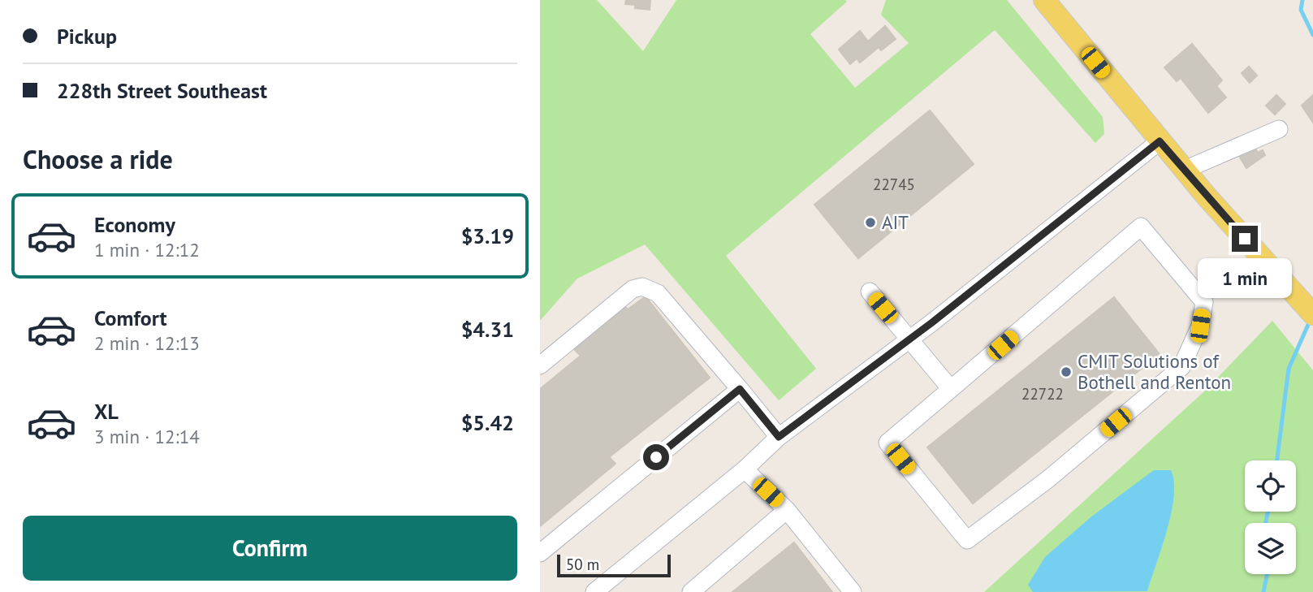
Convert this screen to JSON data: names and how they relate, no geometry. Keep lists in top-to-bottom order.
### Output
{
  "places": ["AIT", "CMIT Solutions of Bothell and Renton"],
  "house_numbers": ["22745", "22722"],
  "scale_bar": "50 m",
  "page": {
    "banner": ["Pickup", "228th Street Southeast"],
    "heading": "Choose a ride",
    "list": [
      {
        "name": "Economy",
        "note": "1 min · 12:12",
        "value": "$3.19"
      },
      {
        "name": "Comfort",
        "note": "2 min · 12:13",
        "value": "$4.31"
      },
      {
        "name": "XL",
        "note": "3 min · 12:14",
        "value": "$5.42"
      }
    ],
    "bubble": "1 min",
    "buttons": "Confirm",
    "scale": "50 m"
  }
}
